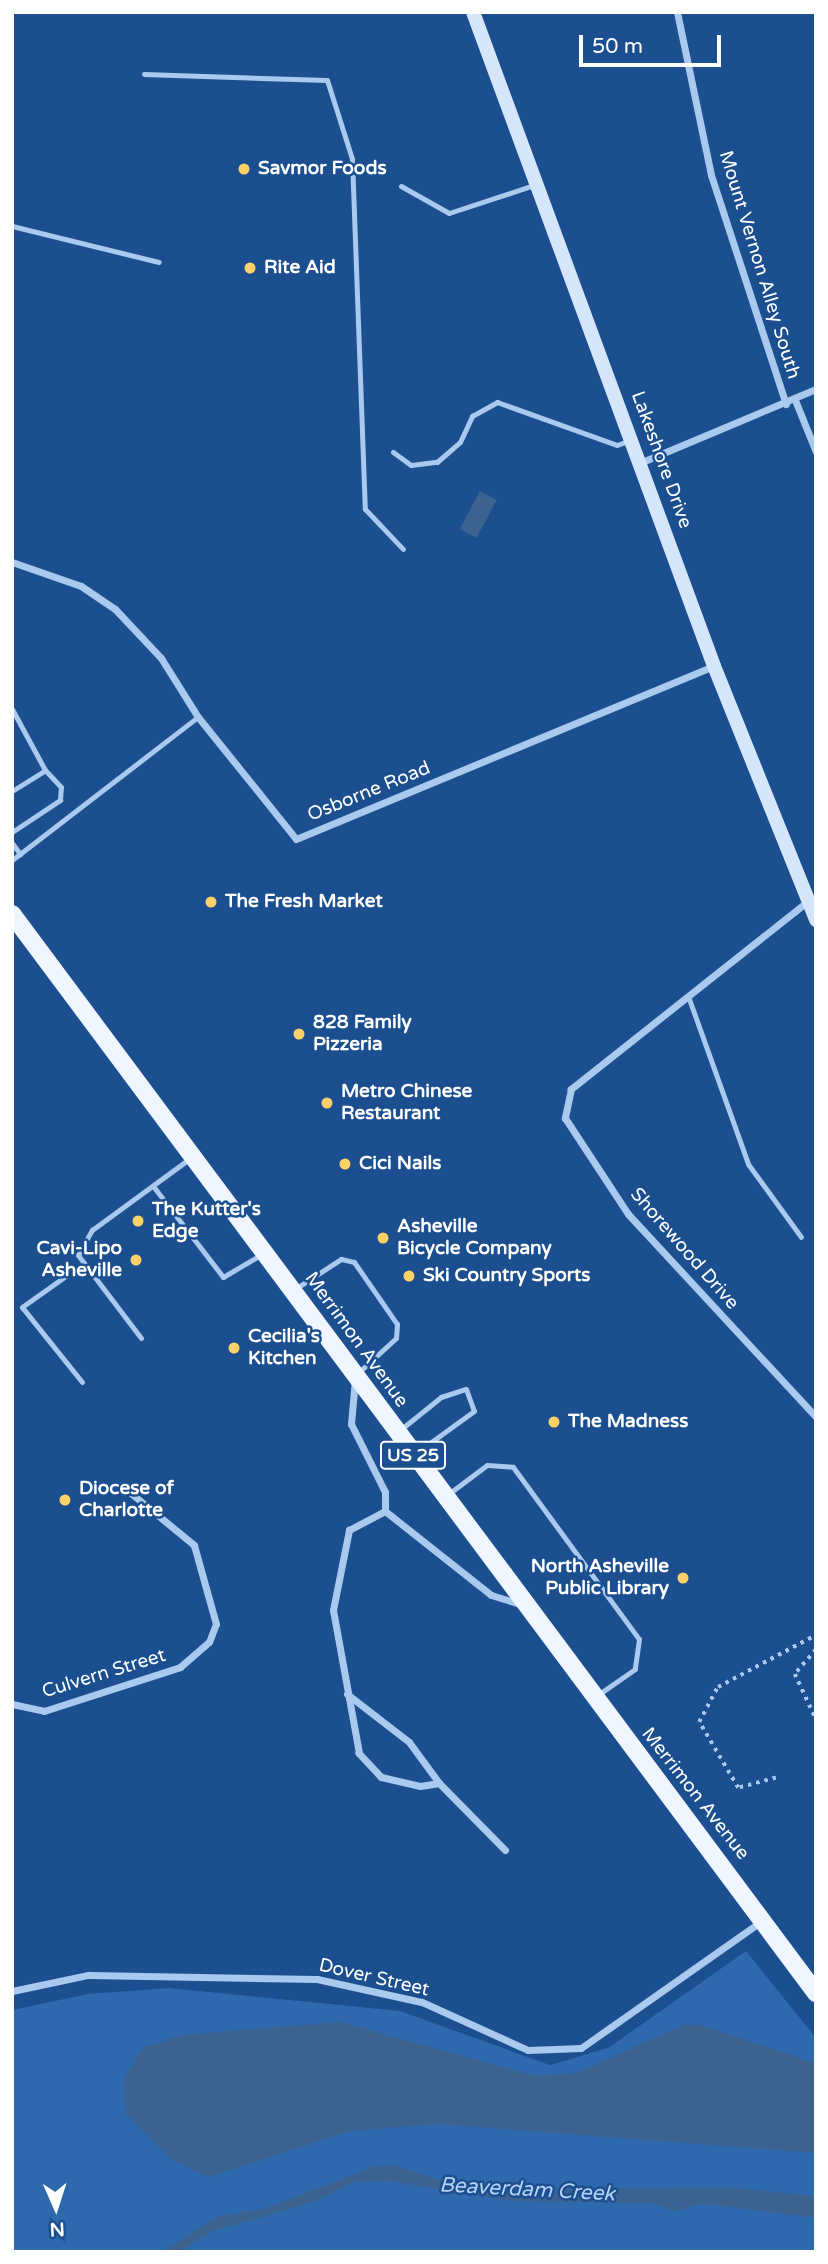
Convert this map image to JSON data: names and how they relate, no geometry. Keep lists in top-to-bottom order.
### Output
{
  "streets": {
    "main road": ["Merrimon Avenue", "US 25"],
    "street": [
      "Mount Vernon Alley South",
      "Lakeshore Drive",
      "Osborne Road",
      "Shorewood Drive",
      "Culvern Street",
      "Dover Street"
    ]
  },
  "crossings": [
    ["Lakeshore Drive", "Osborne Road"],
    ["Lakeshore Drive", "Shorewood Drive"],
    ["Merrimon Avenue", "Dover Street"]
  ],
  "water": ["Beaverdam Creek"],
  "places": [
    "Savmor Foods",
    "Rite Aid",
    "The Fresh Market",
    "828 Family Pizzeria",
    "Metro Chinese Restaurant",
    "Cici Nails",
    "The Kutter's Edge",
    "Asheville Bicycle Company",
    "Cavi-Lipo Asheville",
    "Ski Country Sports",
    "Cecilia's Kitchen",
    "The Madness",
    "Diocese of Charlotte",
    "North Asheville Public Library"
  ],
  "scale_bar": "50 m",
  "north": "bottom"
}
